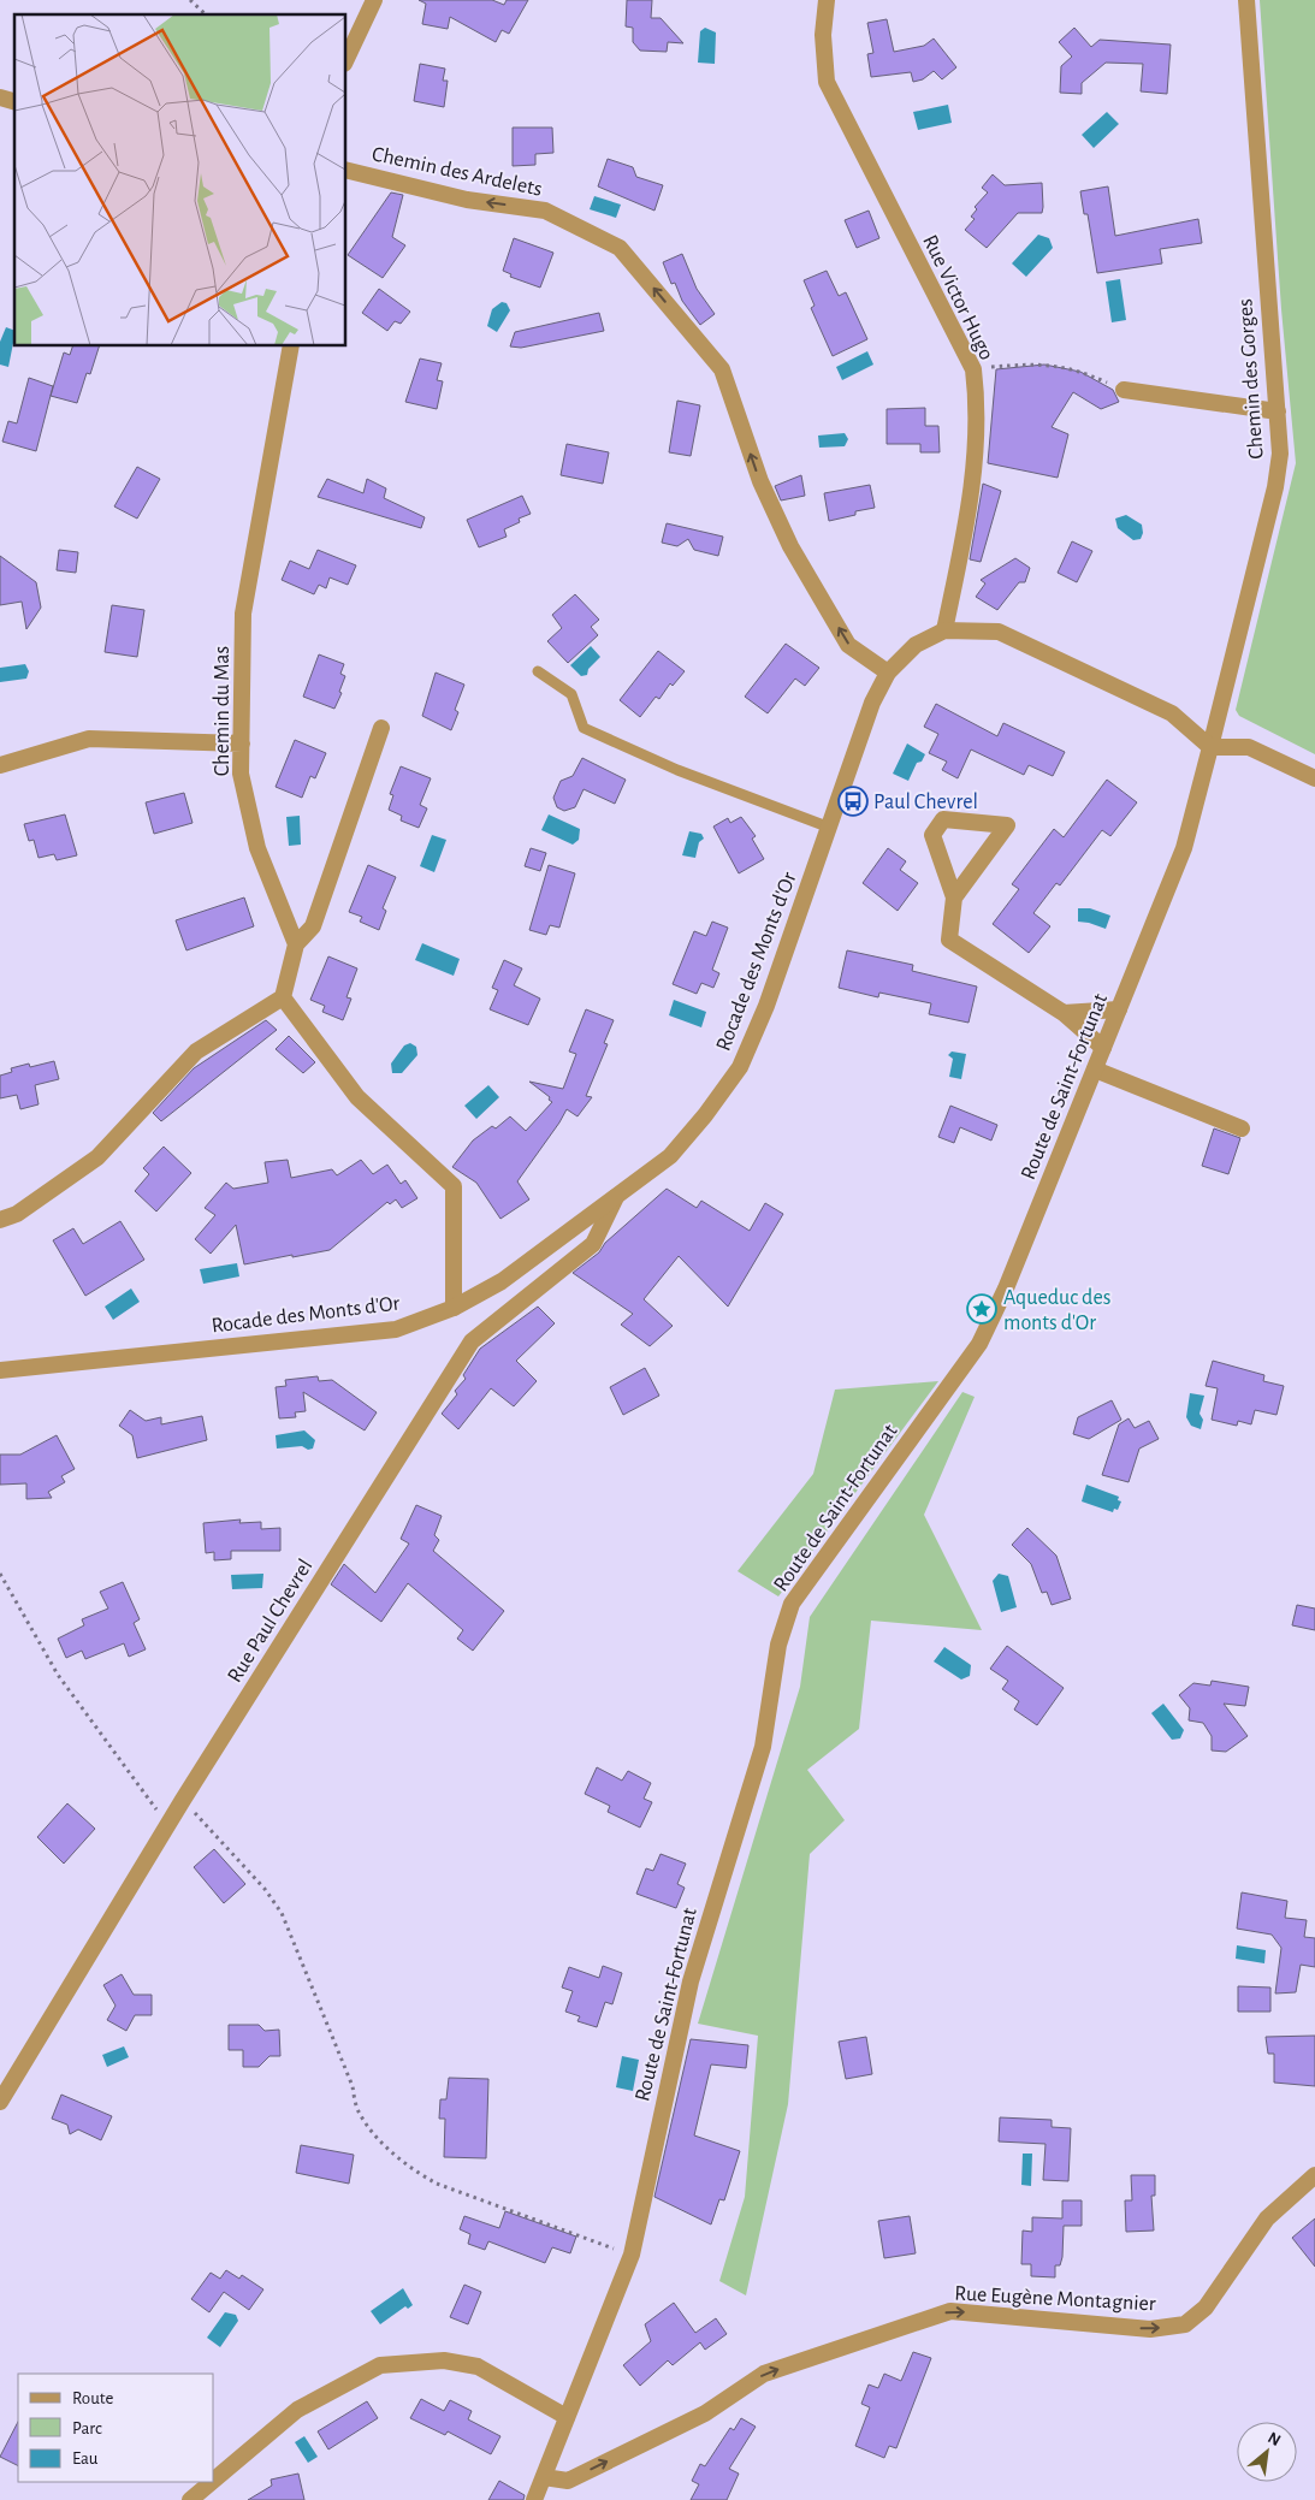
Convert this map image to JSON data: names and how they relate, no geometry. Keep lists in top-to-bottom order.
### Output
{
  "streets": {
    "street": [
      "Chemin des Ardelets",
      "Rue Victor Hugo",
      "Chemin des Gorges",
      "Chemin du Mas",
      "Rocade des Monts d'Or",
      "Route de Saint-Fortunat",
      "Rue Paul Chevrel",
      "Rue Eugène Montagnier"
    ]
  },
  "crossings": [
    ["Chemin des Ardelets", "Rocade des Monts d'Or"],
    ["Rue Victor Hugo", "Rocade des Monts d'Or"],
    ["Chemin des Gorges", "Rocade des Monts d'Or"],
    ["Chemin des Gorges", "Route de Saint-Fortunat"],
    ["Rocade des Monts d'Or", "Route de Saint-Fortunat"],
    ["Rocade des Monts d'Or", "Rue Paul Chevrel"],
    ["Route de Saint-Fortunat", "Rue Eugène Montagnier"]
  ],
  "one_way": ["Chemin des Ardelets", "Rue Eugène Montagnier"],
  "places": {
    "bus stop": ["Paul Chevrel"],
    "place": ["Aqueduc des monts d'Or"]
  },
  "legend": ["Route", "Parc", "Eau"],
  "north": "top right"
}
